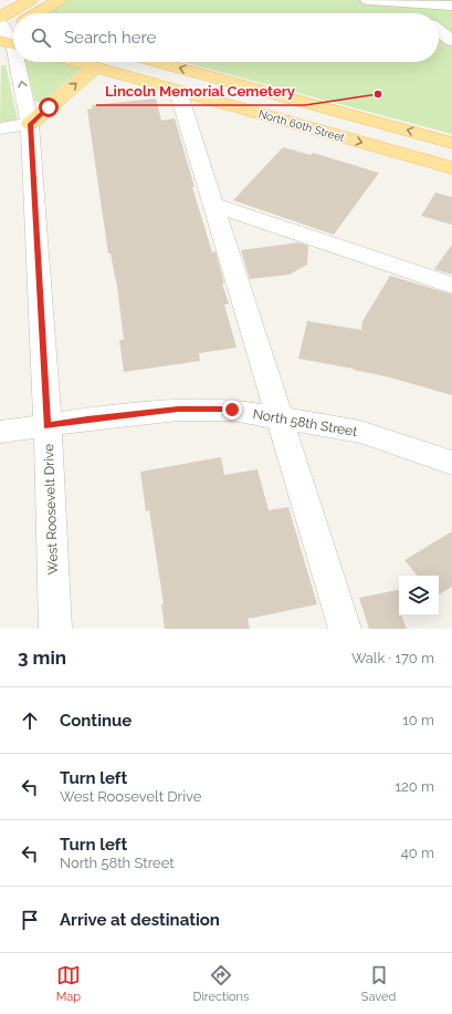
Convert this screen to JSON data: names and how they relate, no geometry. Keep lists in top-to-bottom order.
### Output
{
  "streets": {
    "main road": ["North 60th Street"],
    "street": ["North 58th Street", "West Roosevelt Drive"]
  },
  "crossings": [
    ["North 58th Street", "West Roosevelt Drive"]
  ],
  "places": ["Lincoln Memorial Cemetery"],
  "page": {
    "search": "Search here",
    "heading": ["3 min", "Walk · 170 m"],
    "list": [
      ["Continue", "10 m"],
      ["Turn left", "West Roosevelt Drive", "120 m"],
      ["Turn left", "North 58th Street", "40 m"],
      "Arrive at destination"
    ],
    "nav": ["Map", "Directions", "Saved"]
  }
}
